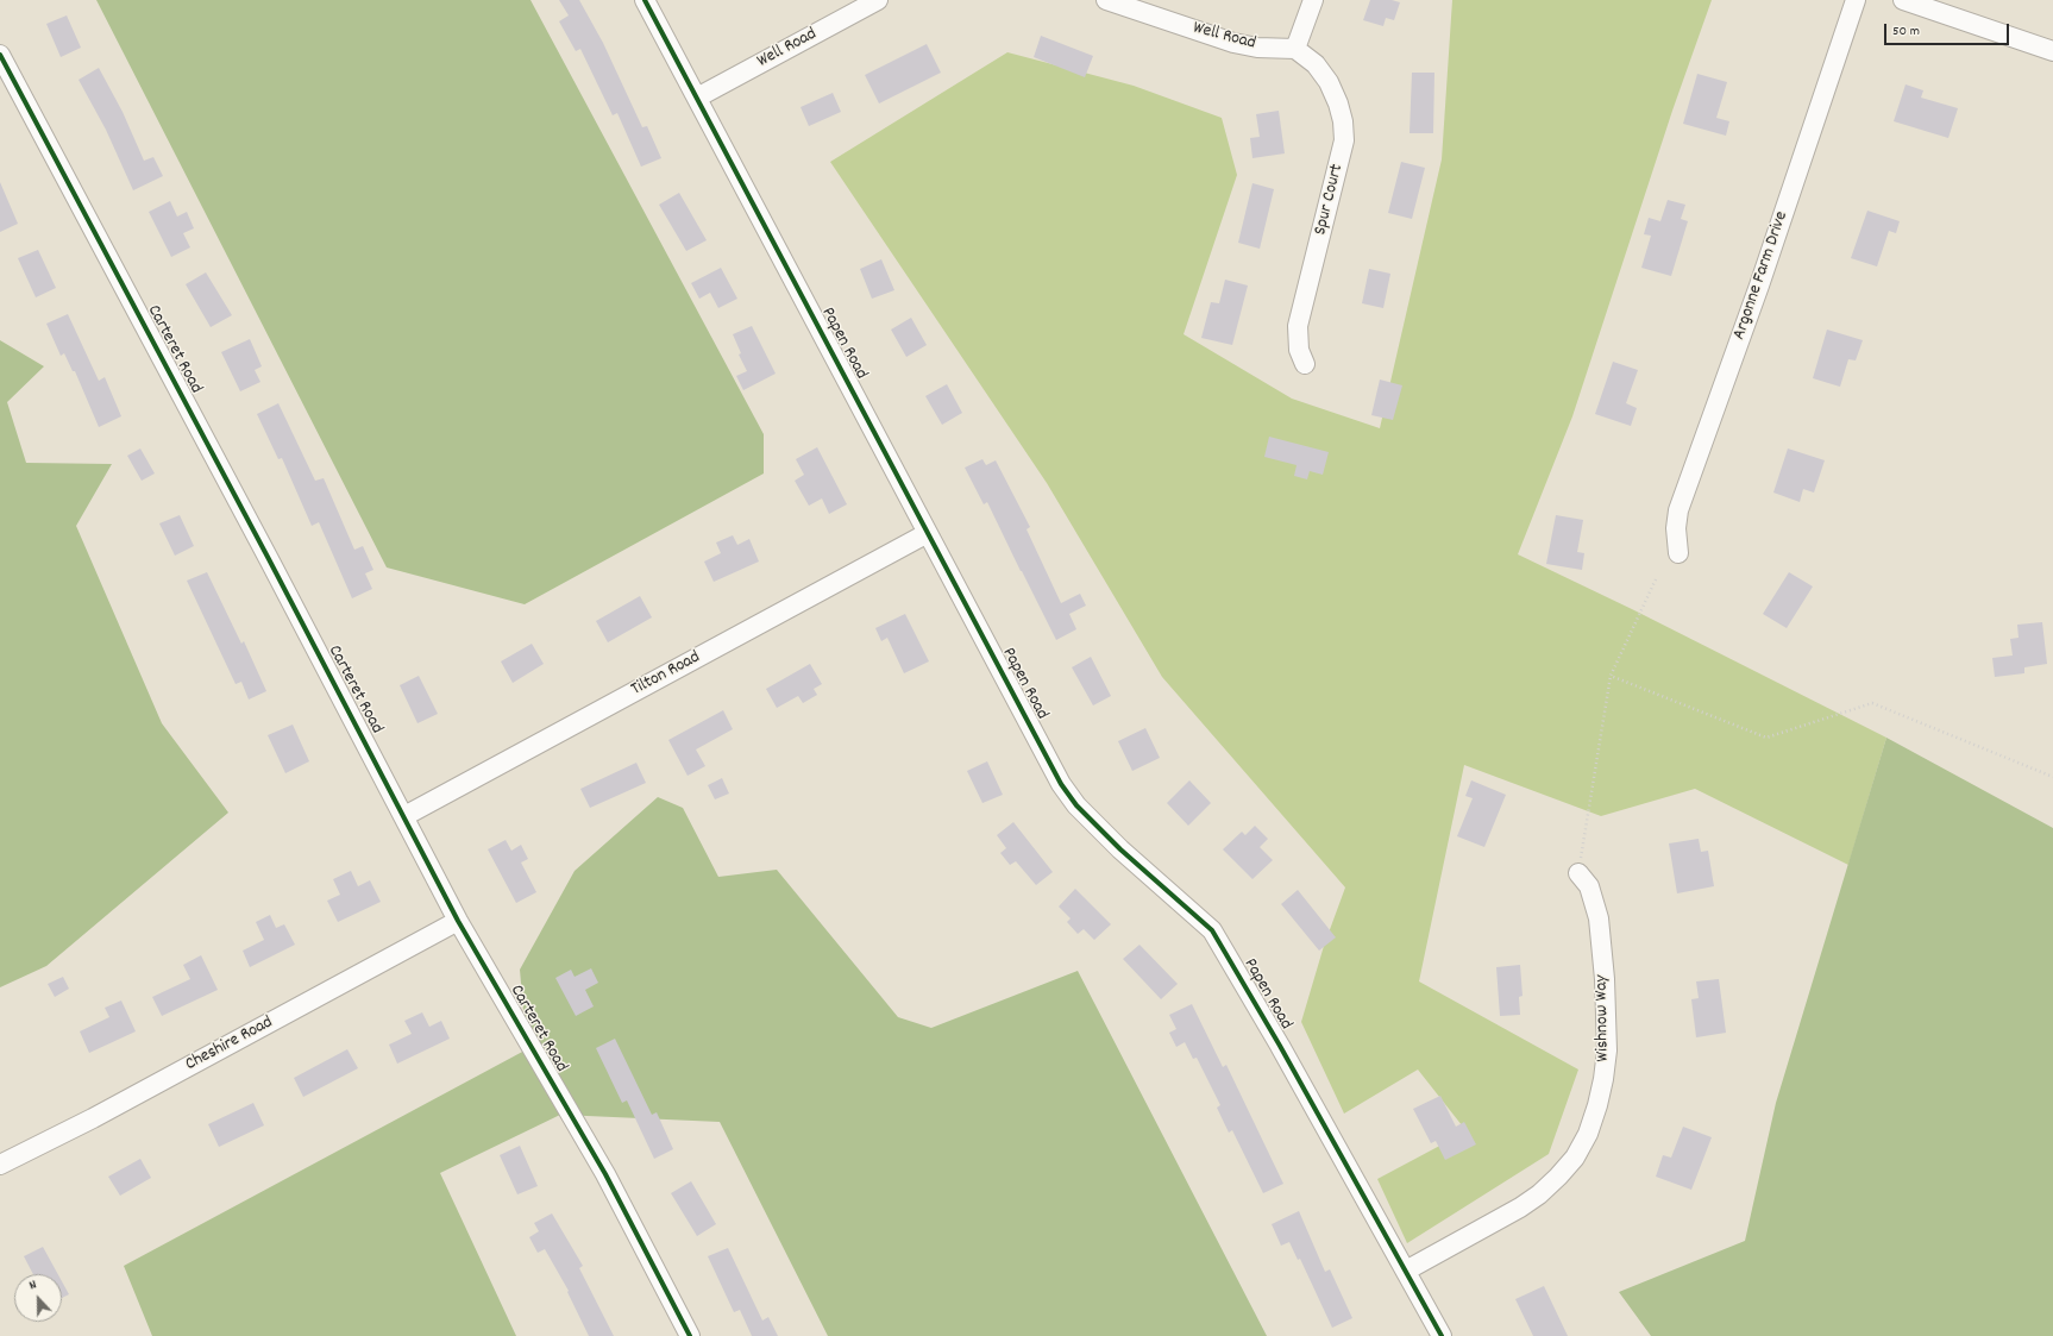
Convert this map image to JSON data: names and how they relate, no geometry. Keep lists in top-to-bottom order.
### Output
{
  "streets": {
    "street": [
      "Well Road",
      "Spur Court",
      "Argonne Farm Drive",
      "Papen Road",
      "Carteret Road",
      "Tilton Road",
      "Wishnow Way",
      "Cheshire Road"
    ]
  },
  "crossings": [
    ["Well Road", "Spur Court"],
    ["Well Road", "Papen Road"],
    ["Papen Road", "Tilton Road"],
    ["Papen Road", "Wishnow Way"],
    ["Carteret Road", "Tilton Road"],
    ["Carteret Road", "Cheshire Road"]
  ],
  "scale_bar": "50 m",
  "north": "top"
}
